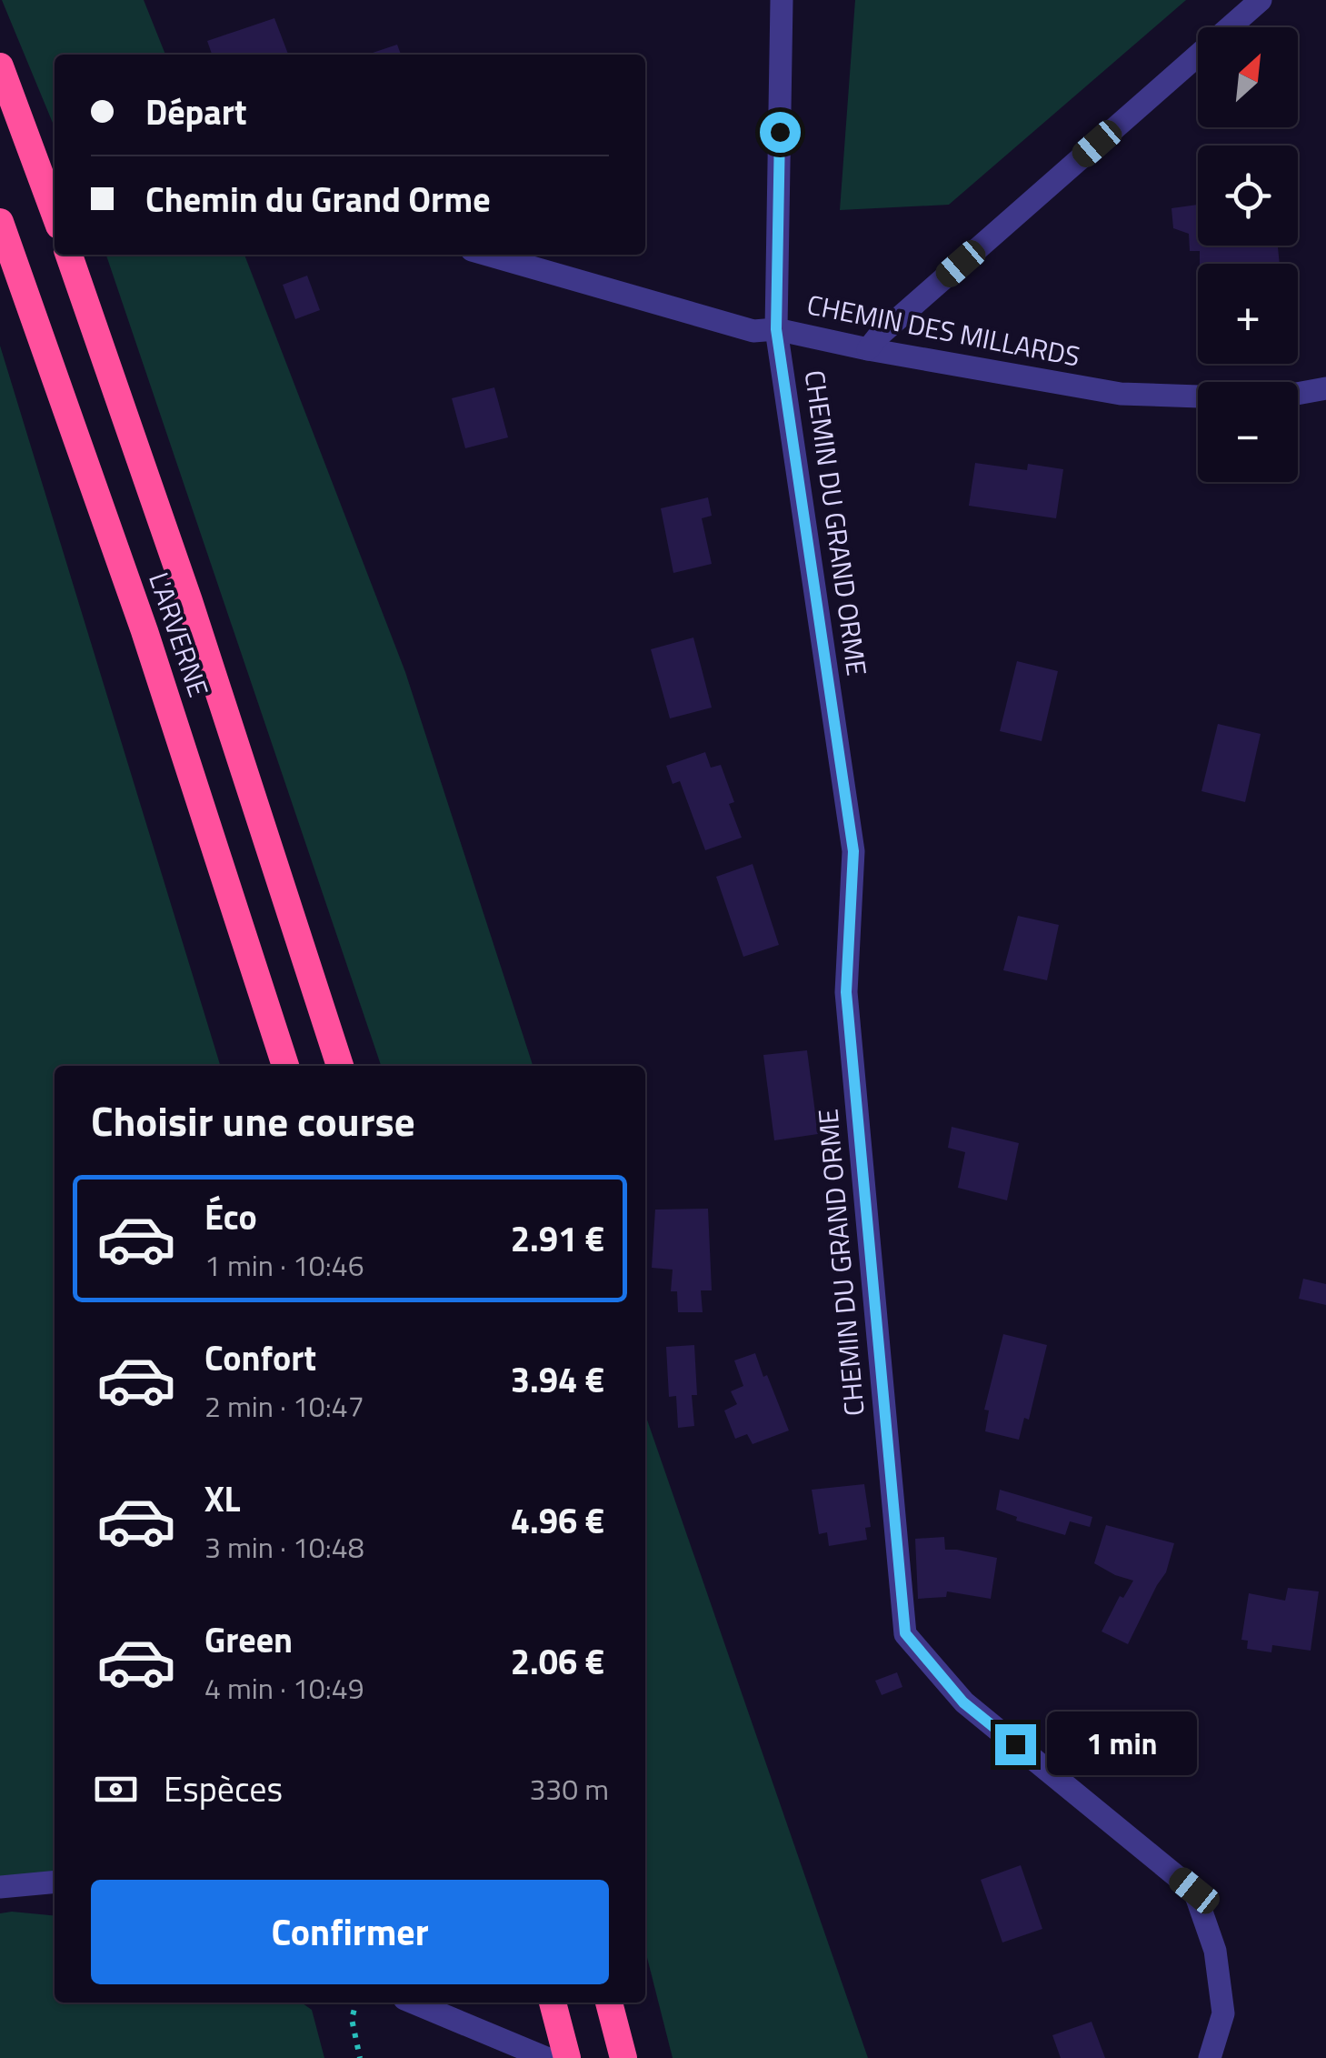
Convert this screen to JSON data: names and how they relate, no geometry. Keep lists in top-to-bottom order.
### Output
{
  "streets": {
    "highway": ["L'ARVERNE"],
    "street": ["CHEMIN DES MILLARDS", "CHEMIN DU GRAND ORME"]
  },
  "crossings": [
    ["CHEMIN DES MILLARDS", "CHEMIN DU GRAND ORME"]
  ],
  "north": "top right",
  "page": {
    "map_buttons": ["+", "−"],
    "banner": ["Départ", "Chemin du Grand Orme"],
    "heading": "Choisir une course",
    "list": [
      {
        "name": "Éco",
        "note": "1 min · 10:46",
        "value": "2.91 €"
      },
      {
        "name": "Confort",
        "note": "2 min · 10:47",
        "value": "3.94 €"
      },
      {
        "name": "XL",
        "note": "3 min · 10:48",
        "value": "4.96 €"
      },
      {
        "name": "Green",
        "note": "4 min · 10:49",
        "value": "2.06 €"
      }
    ],
    "bubble": "1 min",
    "pay": ["Espèces", "330 m"],
    "buttons": "Confirmer"
  }
}
